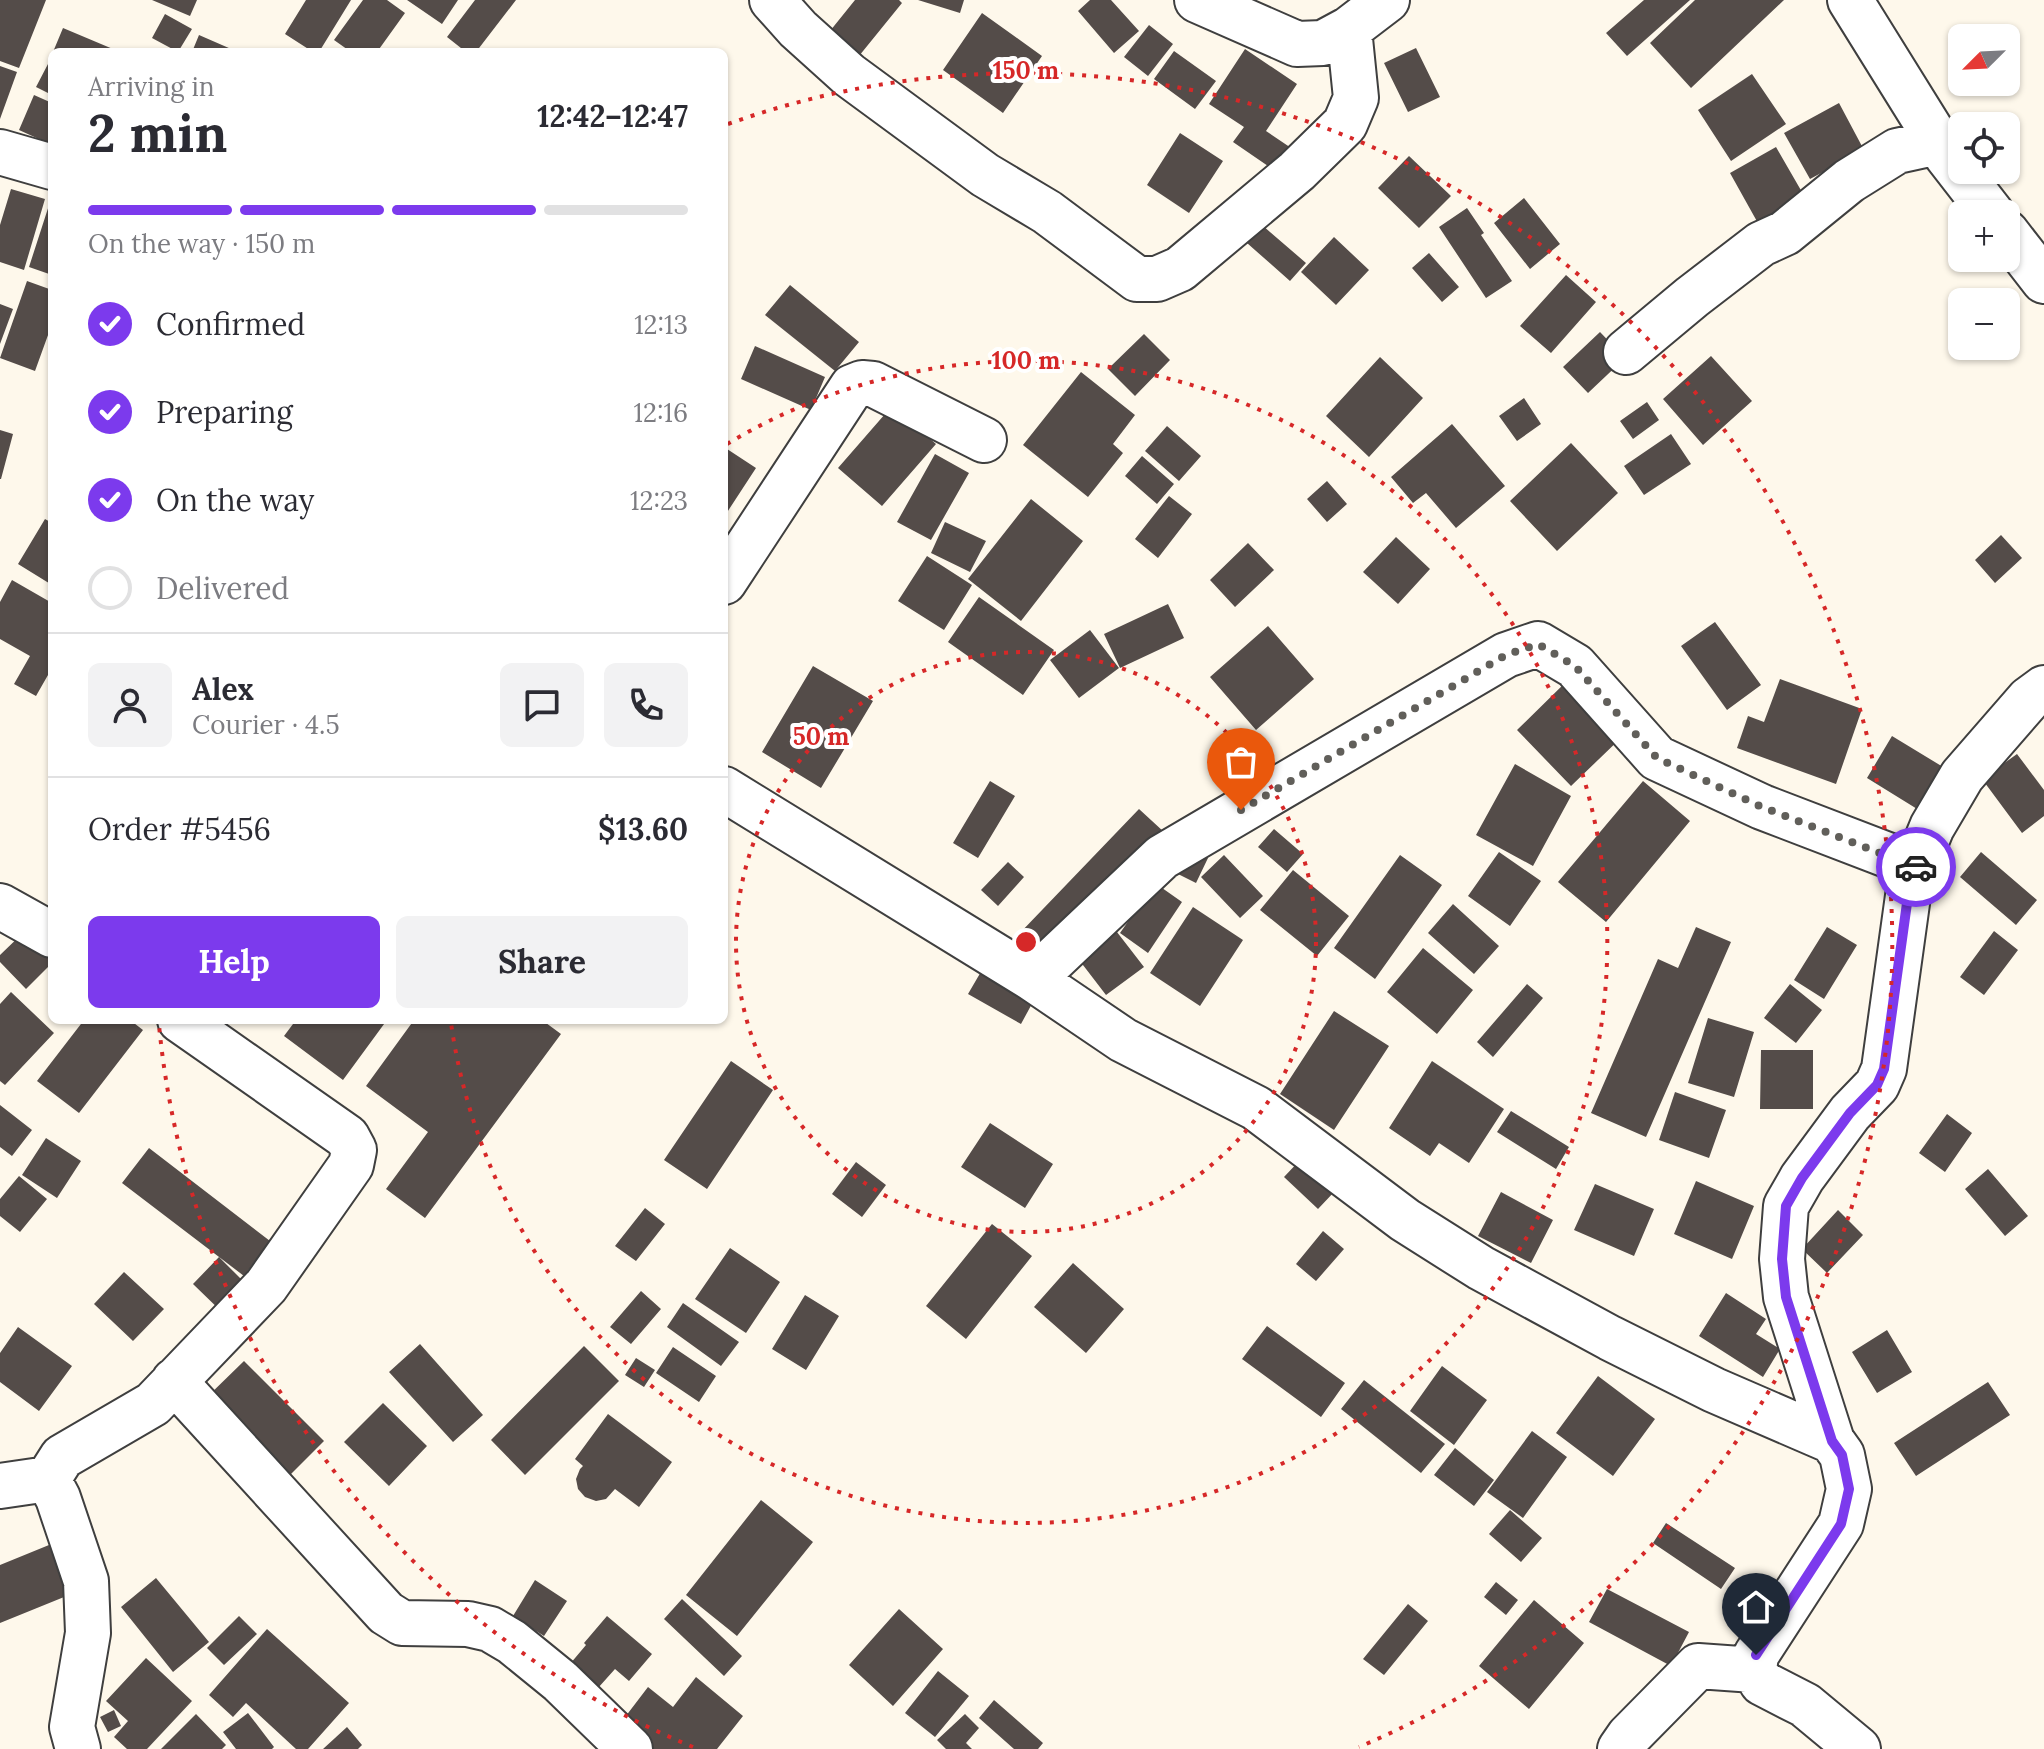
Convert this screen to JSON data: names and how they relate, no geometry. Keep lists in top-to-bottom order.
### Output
{
  "north": "bottom left",
  "page": {
    "map_buttons": ["+", "−"],
    "heading": ["2 min", "Arriving in", "12:42–12:47"],
    "panel": [
      "Alex",
      "Courier · 4.5",
      "Order #5456",
      "$13.60"
    ],
    "bar": "On the way · 150 m",
    "list": [
      ["Confirmed", "12:13"],
      ["Preparing", "12:16"],
      ["On the way", "12:23"],
      "Delivered"
    ],
    "buttons": ["Help", "Share"]
  },
  "rings": ["150 m", "100 m", "50 m"]
}
